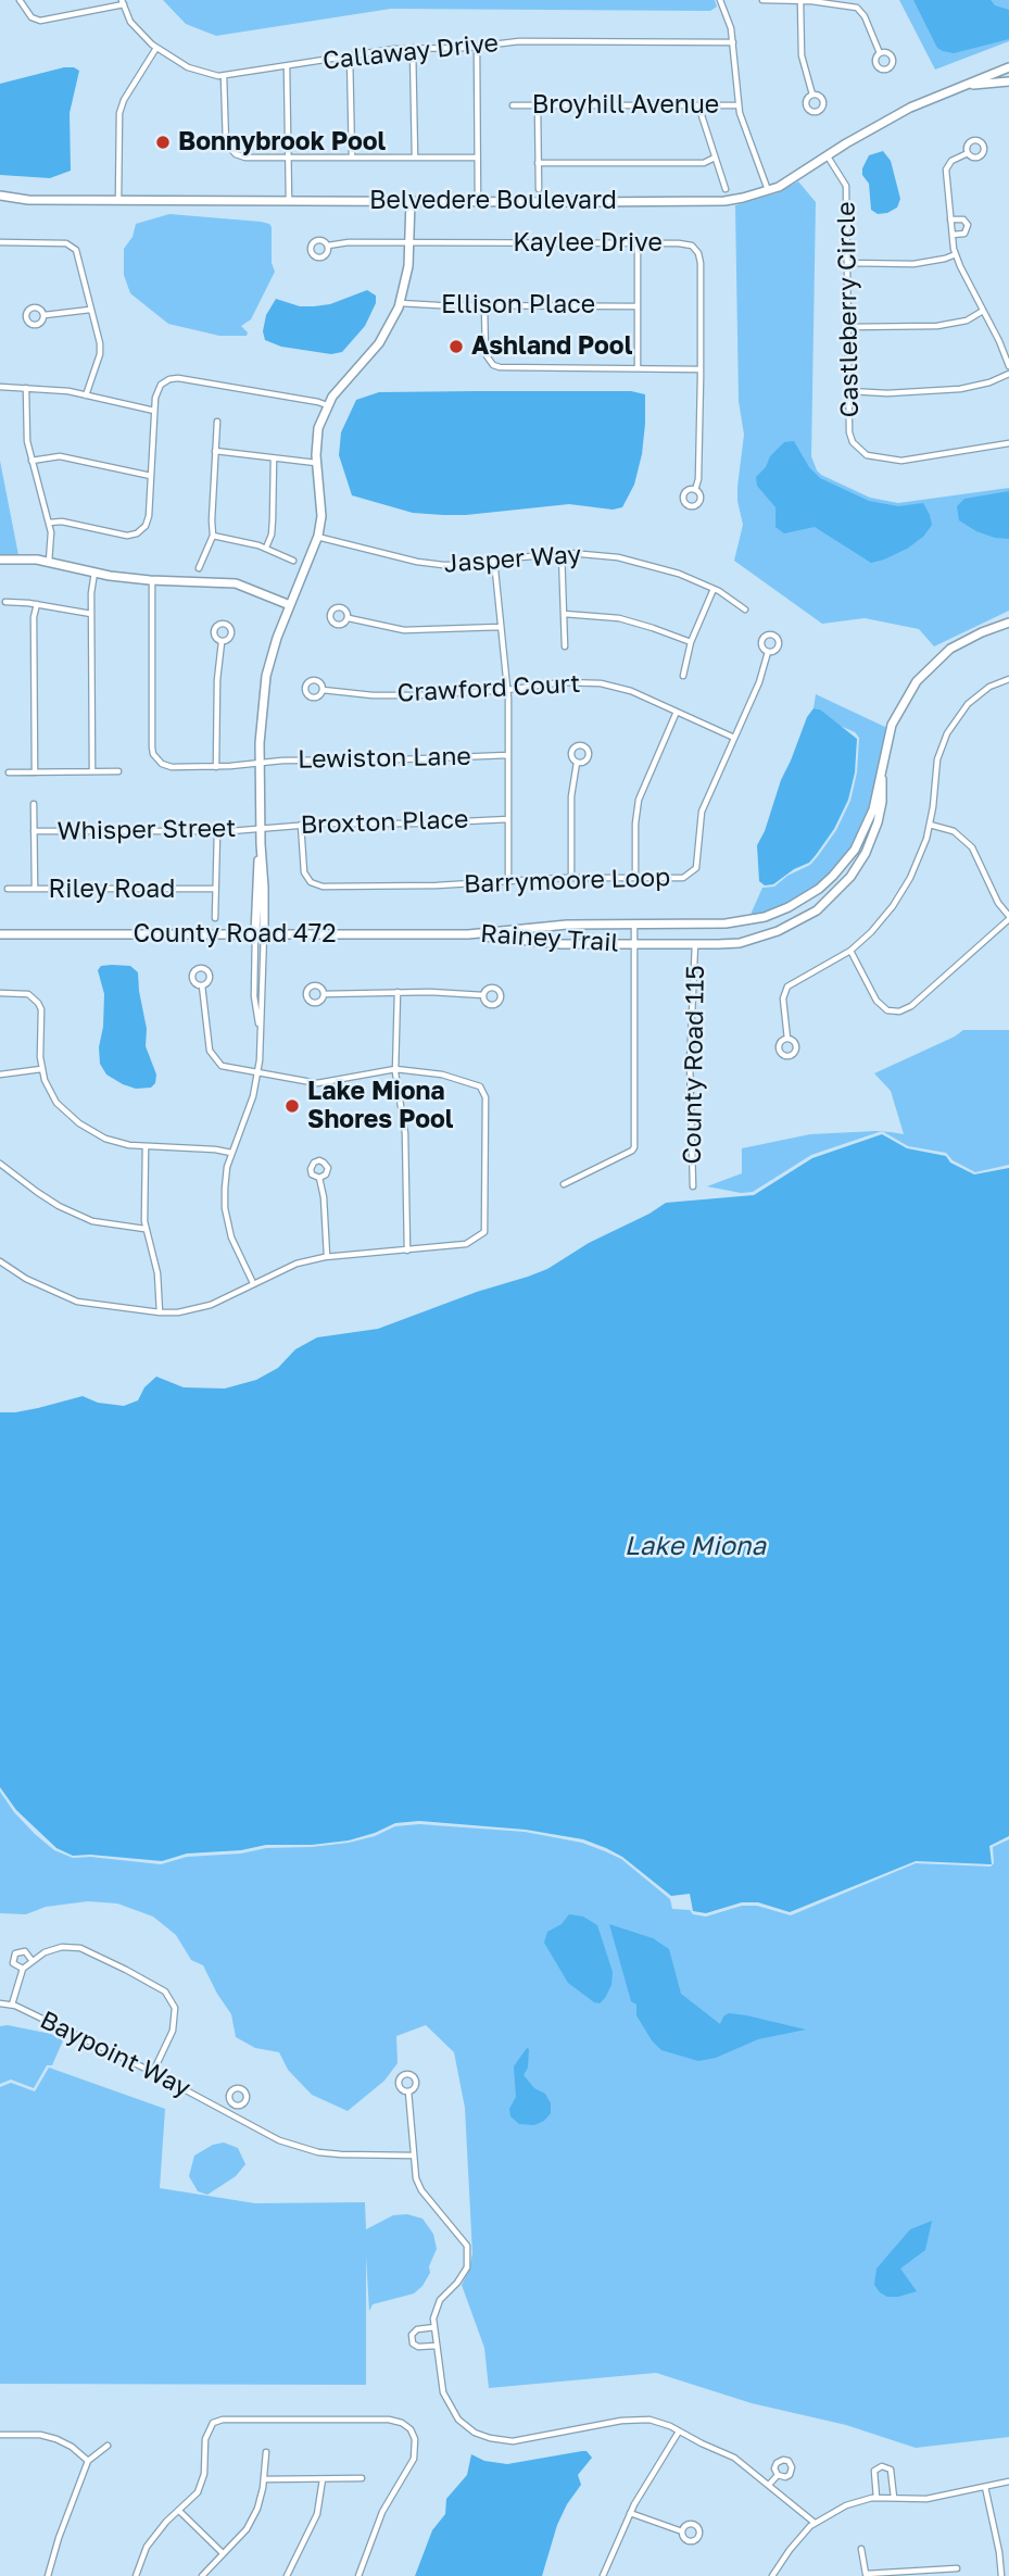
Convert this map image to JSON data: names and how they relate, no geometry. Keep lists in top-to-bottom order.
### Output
{
  "streets": {
    "street": [
      "Callaway Drive",
      "Broyhill Avenue",
      "Belvedere Boulevard",
      "Kaylee Drive",
      "Ellison Place",
      "Castleberry Circle",
      "Jasper Way",
      "Crawford Court",
      "Lewiston Lane",
      "Broxton Place",
      "Whisper Street",
      "Barrymoore Loop",
      "Riley Road",
      "County Road 472",
      "Rainey Trail",
      "County Road 115",
      "Baypoint Way"
    ]
  },
  "crossings": [
    ["Belvedere Boulevard", "Castleberry Circle"],
    ["Crawford Court", "Barrymoore Loop"],
    ["Broxton Place", "Whisper Street"],
    ["Broxton Place", "Barrymoore Loop"],
    ["County Road 472", "Rainey Trail"],
    ["Rainey Trail", "County Road 115"]
  ],
  "water": ["Lake Miona"],
  "places": ["Bonnybrook Pool", "Ashland Pool", "Lake Miona Shores Pool"]
}
